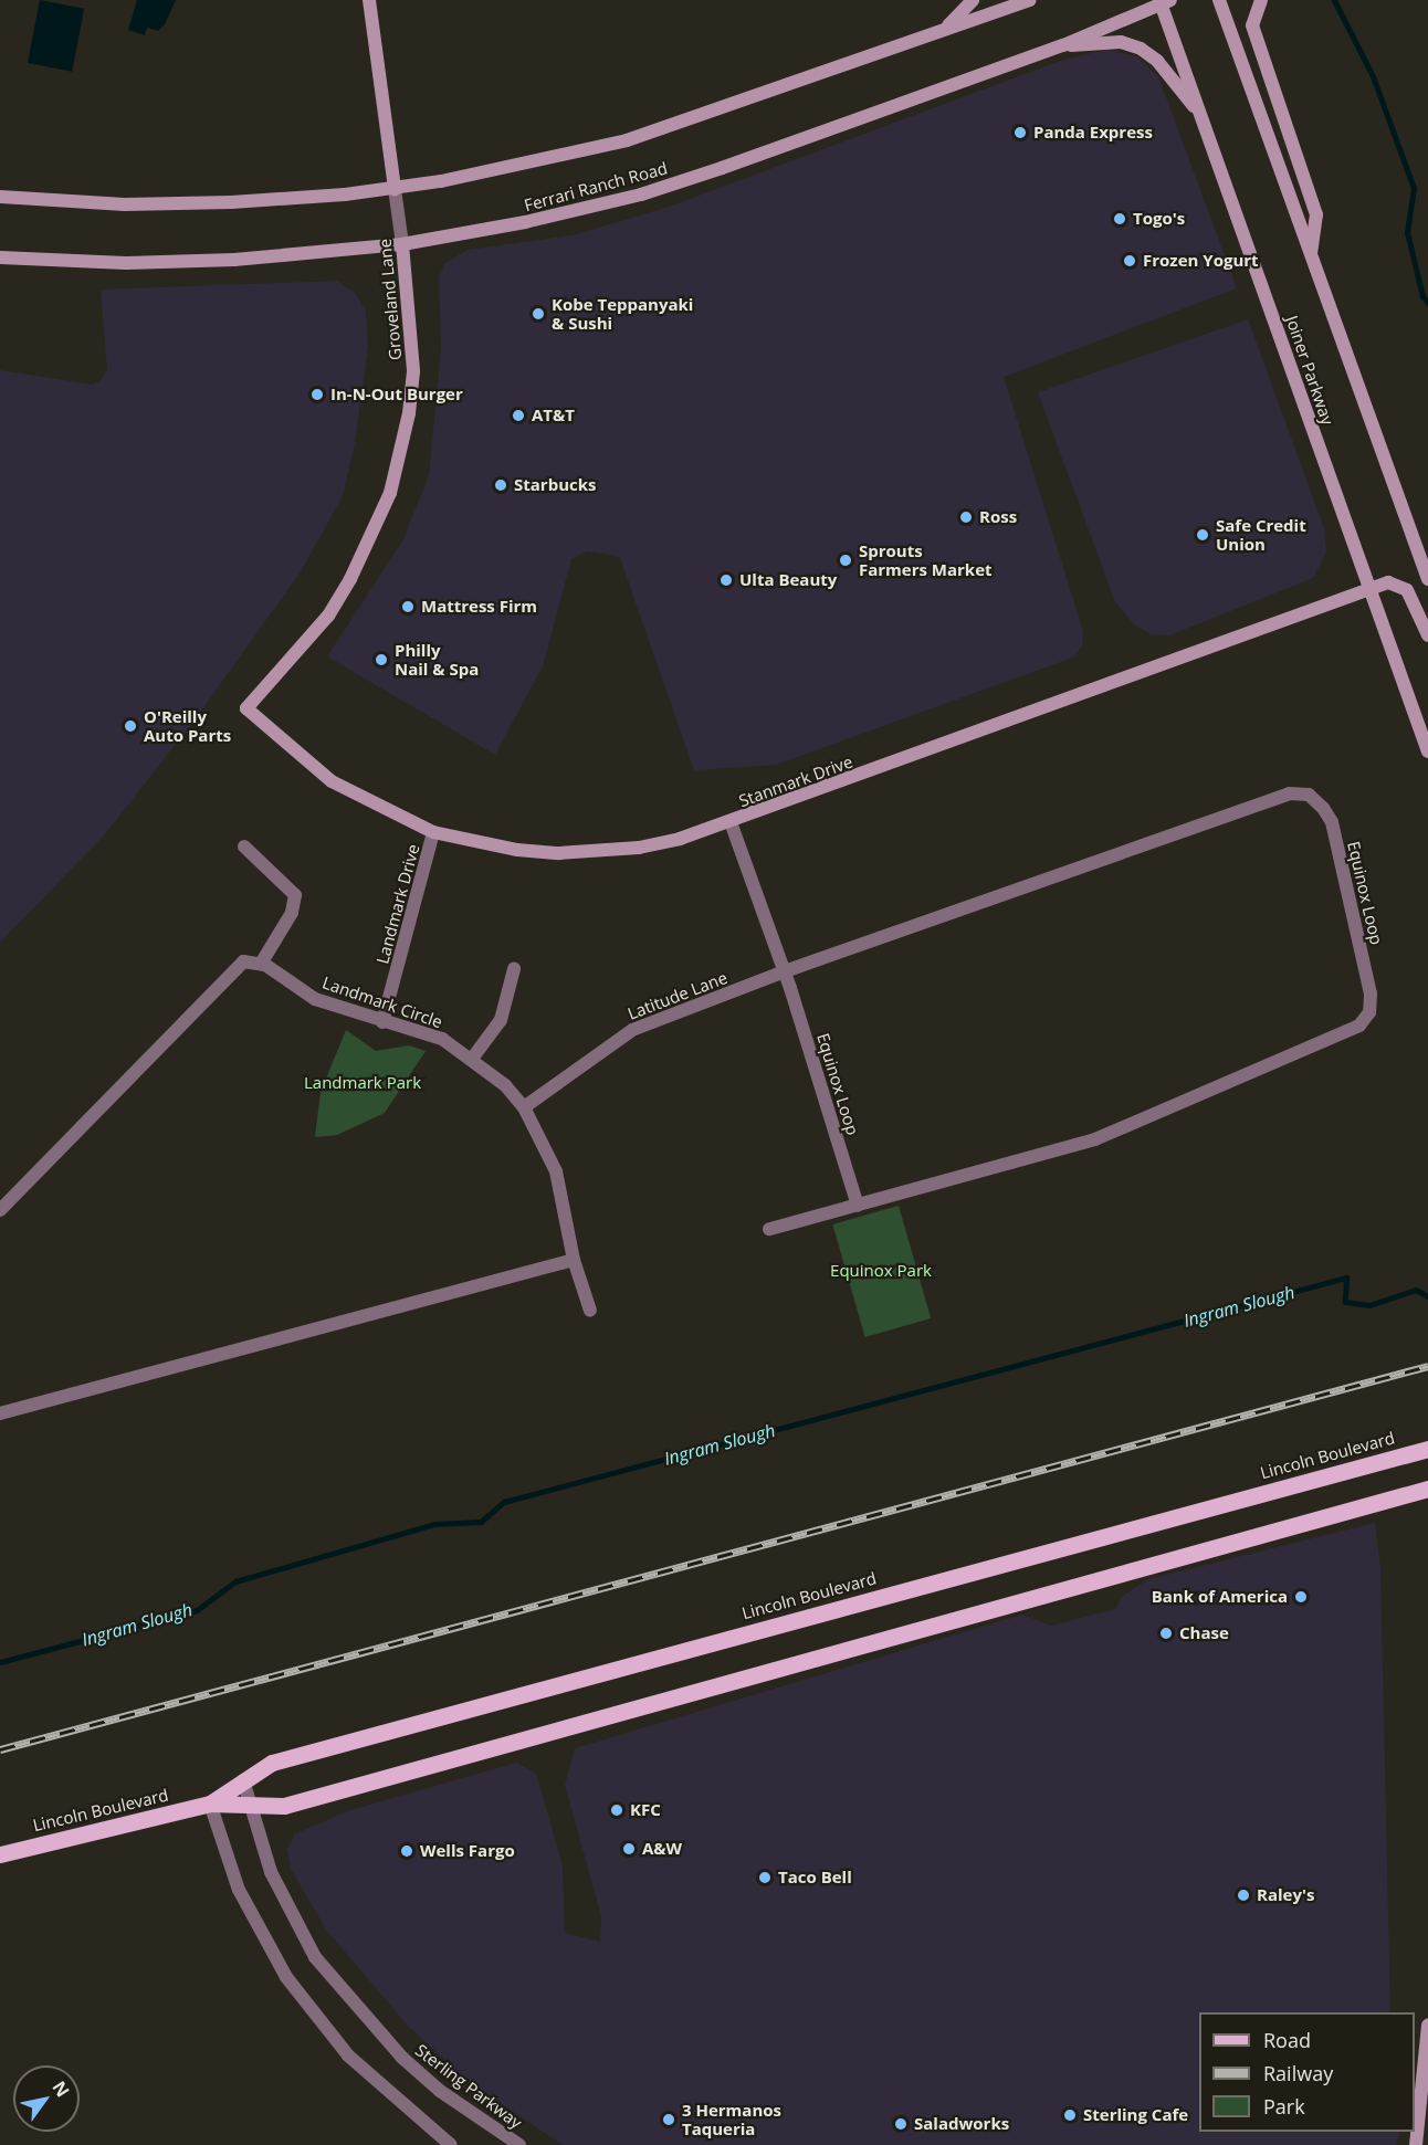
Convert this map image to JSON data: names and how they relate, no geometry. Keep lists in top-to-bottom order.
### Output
{
  "streets": {
    "main road": [
      "Ferrari Ranch Road",
      "Groveland Lane",
      "Joiner Parkway",
      "Stanmark Drive",
      "Lincoln Boulevard"
    ],
    "street": [
      "Equinox Loop",
      "Landmark Drive",
      "Latitude Lane",
      "Landmark Circle",
      "Sterling Parkway"
    ]
  },
  "crossings": [
    ["Ferrari Ranch Road", "Groveland Lane"],
    ["Ferrari Ranch Road", "Joiner Parkway"],
    ["Groveland Lane", "Stanmark Drive"],
    ["Joiner Parkway", "Stanmark Drive"],
    ["Stanmark Drive", "Equinox Loop"],
    ["Stanmark Drive", "Landmark Drive"],
    ["Equinox Loop", "Latitude Lane"],
    ["Landmark Drive", "Landmark Circle"],
    ["Latitude Lane", "Landmark Circle"],
    ["Lincoln Boulevard", "Sterling Parkway"]
  ],
  "water": ["Ingram Slough"],
  "parks": ["Landmark Park", "Equinox Park"],
  "places": [
    "Panda Express",
    "Togo's",
    "Frozen Yogurt",
    "Kobe Teppanyaki & Sushi",
    "In-N-Out Burger",
    "AT&T",
    "Starbucks",
    "Ross",
    "Safe Credit Union",
    "Sprouts Farmers Market",
    "Ulta Beauty",
    "Mattress Firm",
    "Philly Nail & Spa",
    "O'Reilly Auto Parts",
    "Bank of America",
    "Chase",
    "KFC",
    "A&W",
    "Wells Fargo",
    "Taco Bell",
    "Raley's",
    "Sterling Cafe",
    "3 Hermanos Taqueria",
    "Saladworks"
  ],
  "legend": ["Road", "Railway", "Park"],
  "north": "top right"
}
